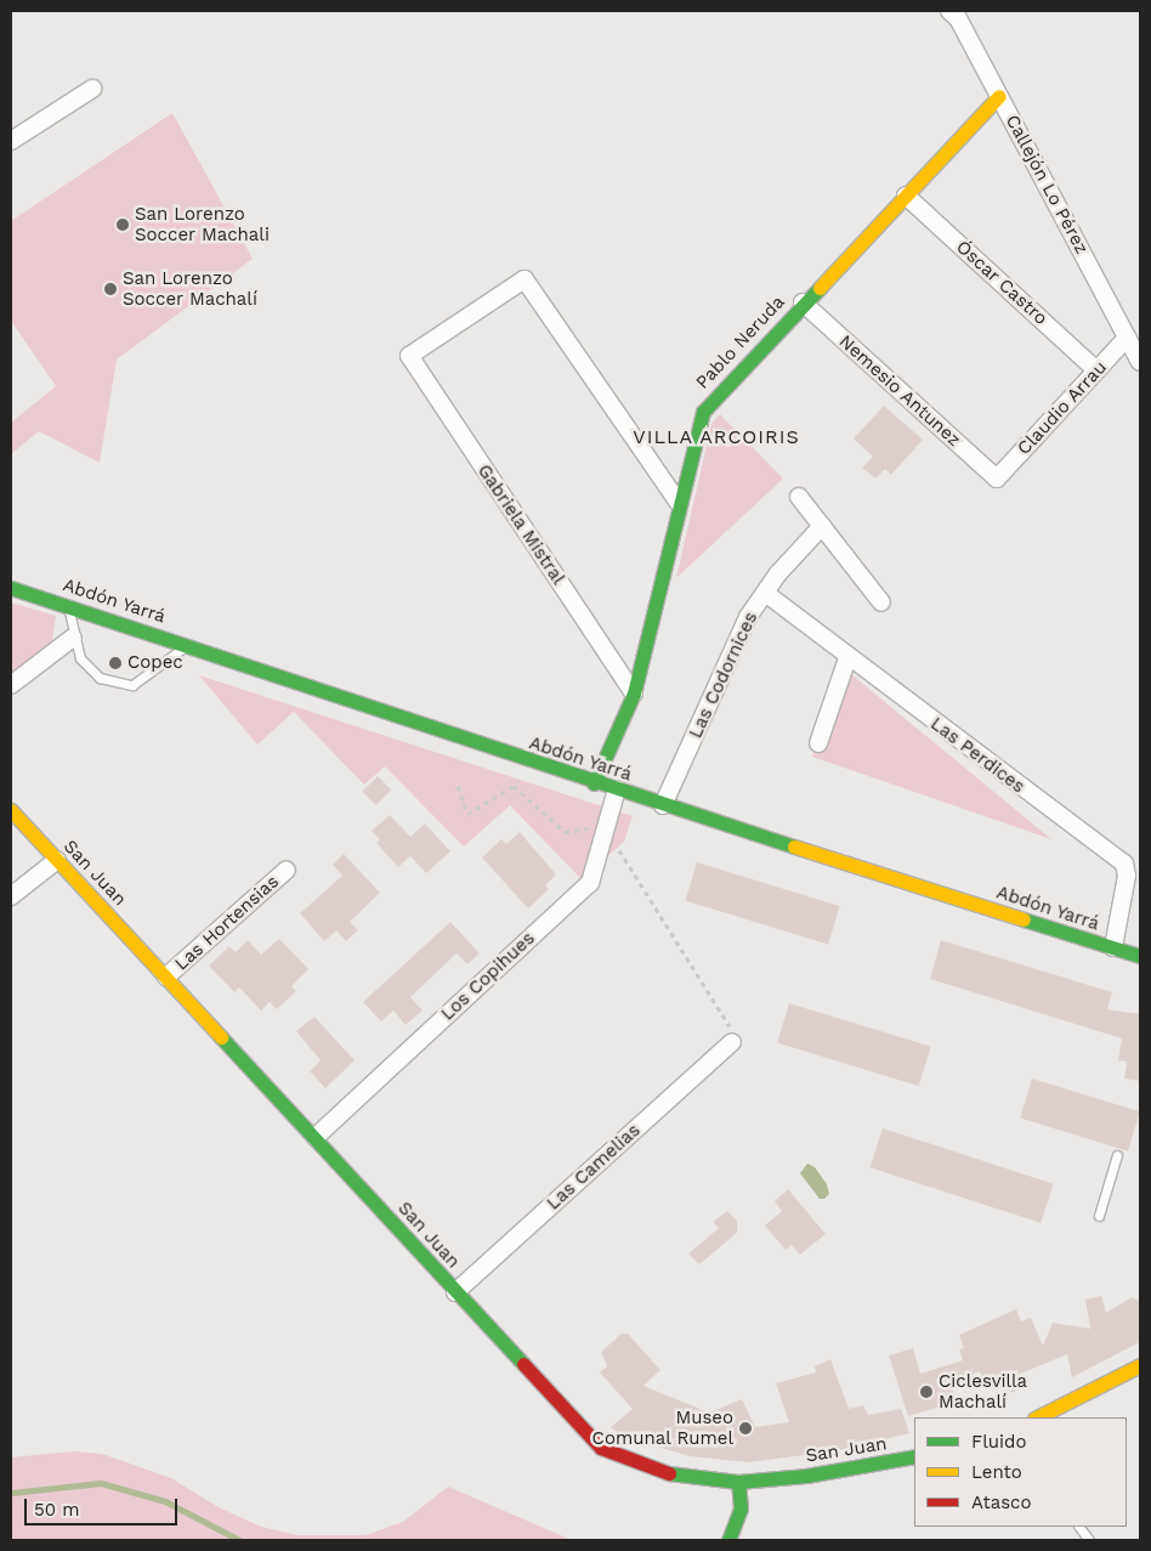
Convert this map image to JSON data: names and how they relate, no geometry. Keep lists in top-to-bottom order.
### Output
{
  "streets": {
    "main road": ["Pablo Neruda", "Abdón Yarrá", "San Juan"],
    "street": [
      "Callejón Lo Pérez",
      "Óscar Castro",
      "Nemesio Antunez",
      "Claudio Arrau",
      "Gabriela Mistral",
      "Las Codornices",
      "Las Perdices",
      "Las Hortensias",
      "Los Copihues",
      "Las Camelias"
    ]
  },
  "crossings": [
    ["Callejón Lo Pérez", "Pablo Neruda"],
    ["Callejón Lo Pérez", "Claudio Arrau"],
    ["Óscar Castro", "Pablo Neruda"],
    ["Óscar Castro", "Claudio Arrau"],
    ["Pablo Neruda", "Nemesio Antunez"],
    ["Pablo Neruda", "Gabriela Mistral"],
    ["Pablo Neruda", "Abdón Yarrá"],
    ["Nemesio Antunez", "Claudio Arrau"],
    ["Abdón Yarrá", "Las Codornices"],
    ["Abdón Yarrá", "Las Perdices"],
    ["Abdón Yarrá", "Los Copihues"],
    ["Las Codornices", "Las Perdices"],
    ["San Juan", "Las Hortensias"],
    ["San Juan", "Los Copihues"],
    ["San Juan", "Las Camelias"]
  ],
  "districts": ["VILLA ARCOIRIS"],
  "places": [
    "San Lorenzo Soccer Machali",
    "San Lorenzo Soccer Machalí",
    "Copec",
    "Ciclesvilla Machalí",
    "Museo Comunal Rumel"
  ],
  "legend": ["Fluido", "Lento", "Atasco"],
  "scale_bar": "50 m"
}
